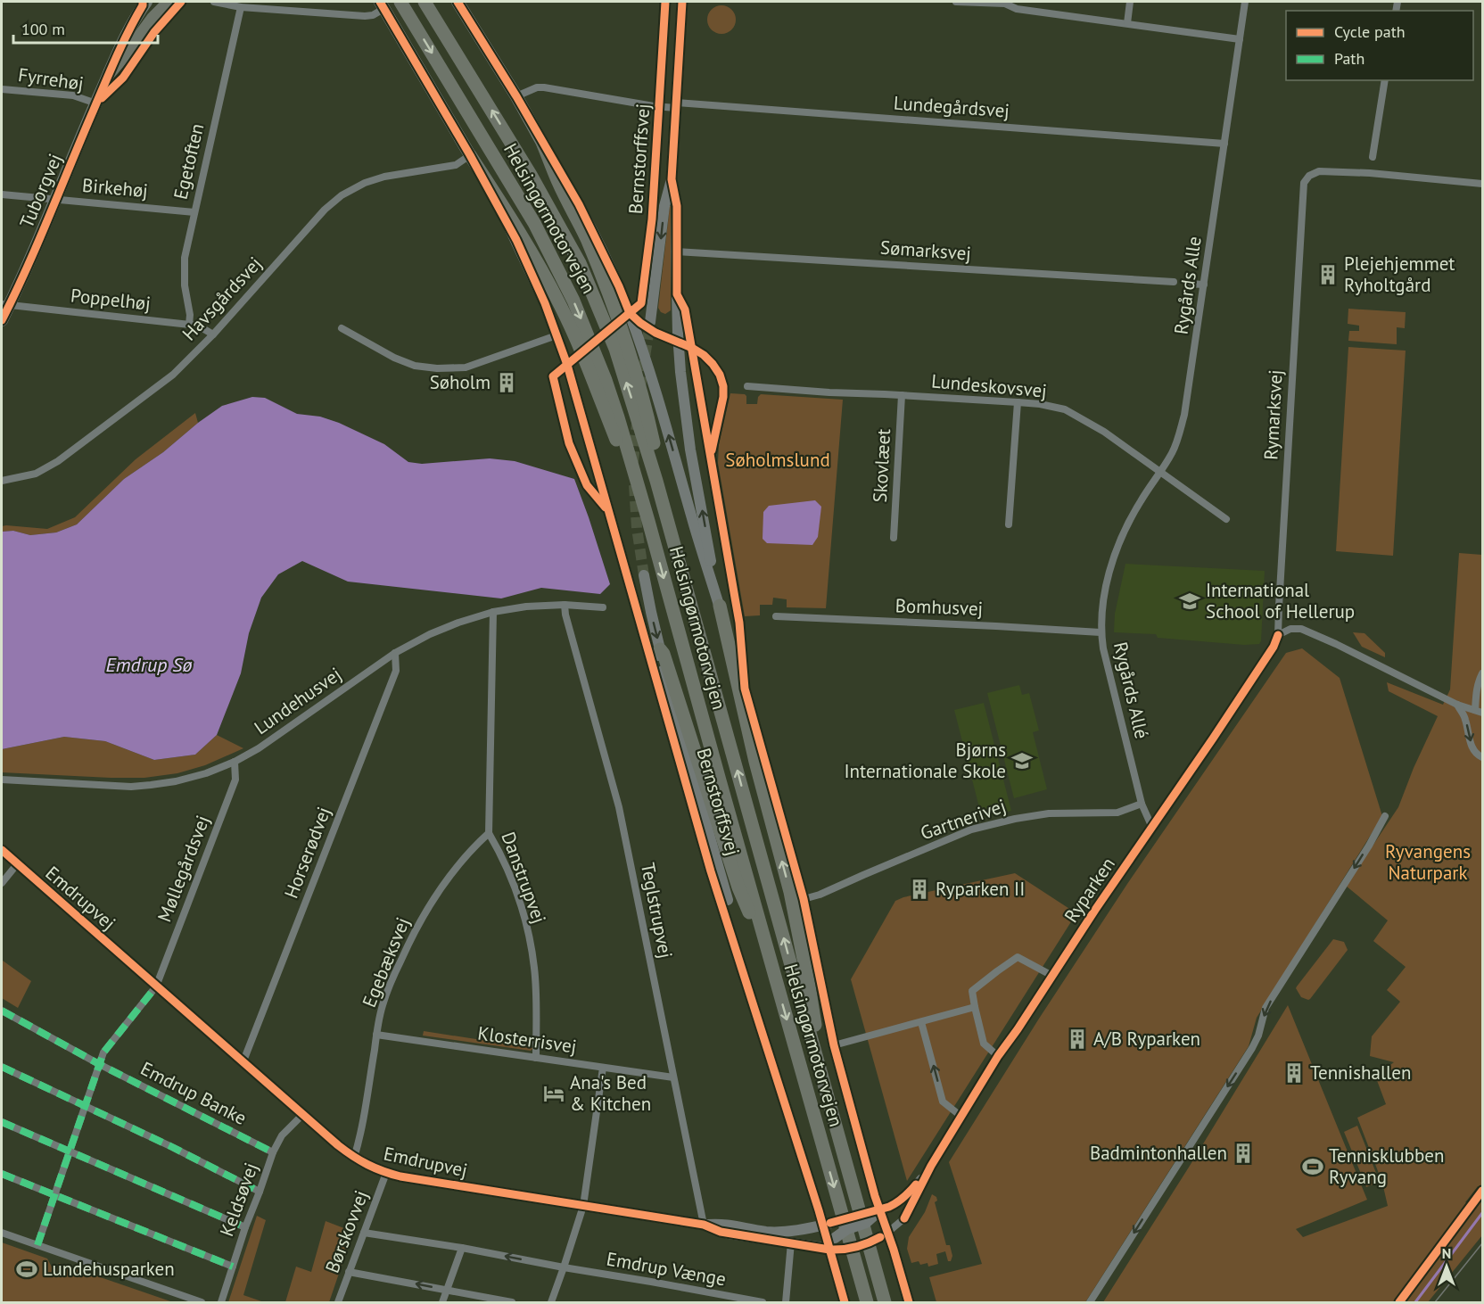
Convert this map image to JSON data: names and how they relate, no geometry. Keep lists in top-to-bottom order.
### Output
{
  "streets": {
    "highway": ["Helsingørmotorvejen"],
    "main road": ["Tuborgvej"],
    "street": [
      "Fyrrehøj",
      "Lundegårdsvej",
      "Bernstorffsvej",
      "Egetoften",
      "Birkehøj",
      "Sømarksvej",
      "Rygårds Alle",
      "Havsgårdsvej",
      "Poppelhøj",
      "Lundeskovsvej",
      "Rymarksvej",
      "Skovlæet",
      "Bomhusvej",
      "Rygårds Allé",
      "Lundehusvej",
      "Gartnerivej",
      "Horserødvej",
      "Møllegårdsvej",
      "Danstrupvej",
      "Ryparken",
      "Emdrupvej",
      "Teglstrupvej",
      "Egebæksvej",
      "Klosterrisvej",
      "Emdrup Banke",
      "Keldsøvej",
      "Børskovvej",
      "Emdrup Vænge"
    ]
  },
  "crossings": [
    ["Fyrrehøj", "Tuborgvej"],
    ["Lundegårdsvej", "Bernstorffsvej"],
    ["Lundegårdsvej", "Rygårds Alle"],
    ["Bernstorffsvej", "Sømarksvej"],
    ["Egetoften", "Birkehøj"],
    ["Egetoften", "Poppelhøj"],
    ["Birkehøj", "Tuborgvej"],
    ["Tuborgvej", "Poppelhøj"],
    ["Rygårds Alle", "Lundeskovsvej"],
    ["Rygårds Alle", "Rygårds Allé"],
    ["Havsgårdsvej", "Poppelhøj"],
    ["Lundeskovsvej", "Skovlæet"],
    ["Rymarksvej", "Ryparken"],
    ["Bomhusvej", "Rygårds Allé"],
    ["Rygårds Allé", "Gartnerivej"],
    ["Rygårds Allé", "Ryparken"],
    ["Lundehusvej", "Horserødvej"],
    ["Lundehusvej", "Møllegårdsvej"],
    ["Lundehusvej", "Danstrupvej"],
    ["Lundehusvej", "Teglstrupvej"],
    ["Horserødvej", "Emdrupvej"],
    ["Møllegårdsvej", "Emdrupvej"],
    ["Danstrupvej", "Egebæksvej"],
    ["Danstrupvej", "Klosterrisvej"],
    ["Ryparken", "Emdrupvej"],
    ["Emdrupvej", "Teglstrupvej"],
    ["Emdrupvej", "Egebæksvej"],
    ["Emdrupvej", "Keldsøvej"],
    ["Emdrupvej", "Børskovvej"],
    ["Teglstrupvej", "Klosterrisvej"],
    ["Egebæksvej", "Klosterrisvej"],
    ["Emdrup Banke", "Keldsøvej"],
    ["Børskovvej", "Emdrup Vænge"]
  ],
  "water": ["Emdrup Sø"],
  "parks": ["Søholmslund", "Ryvangens Naturpark"],
  "places": {
    "building": [
      "Plejehjemmet Ryholtgård",
      "Søholm",
      "Ryparken II",
      "A/B Ryparken",
      "Tennishallen",
      "Badmintonhallen"
    ],
    "school or university": ["International School of Hellerup", "Bjørns Internationale Skole"],
    "hotel": ["Ana's Bed & Kitchen"],
    "sports": ["Tennisklubben Ryvang", "Lundehusparken"]
  },
  "legend": ["Cycle path", "Path"],
  "scale_bar": "100 m",
  "north": "top"
}
